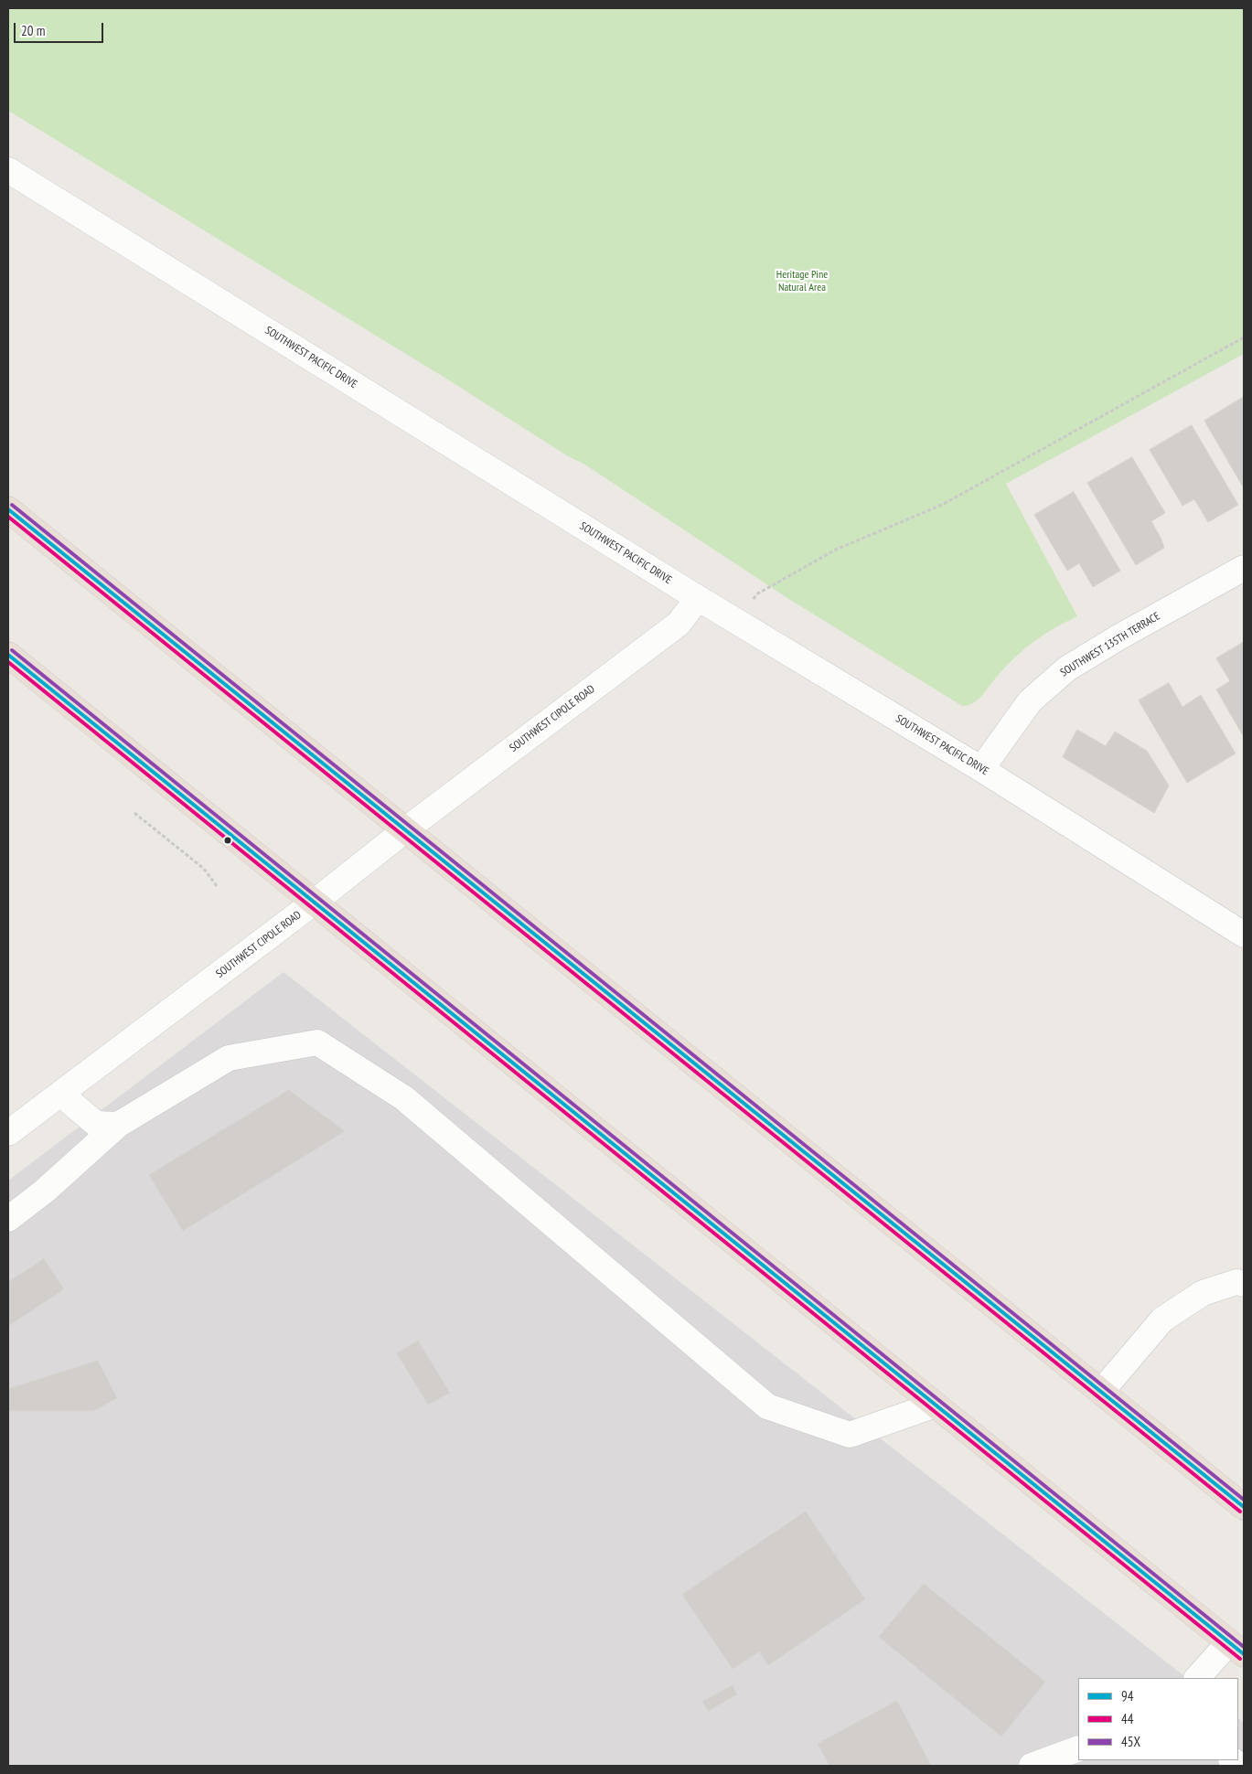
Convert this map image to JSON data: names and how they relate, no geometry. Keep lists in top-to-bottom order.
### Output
{
  "streets": {
    "street": ["SOUTHWEST PACIFIC DRIVE", "SOUTHWEST 135TH TERRACE", "SOUTHWEST CIPOLE ROAD"]
  },
  "crossings": [
    ["SOUTHWEST PACIFIC DRIVE", "SOUTHWEST 135TH TERRACE"],
    ["SOUTHWEST PACIFIC DRIVE", "SOUTHWEST CIPOLE ROAD"]
  ],
  "parks": ["Heritage Pine Natural Area"],
  "lines": ["transit line 45X", "transit line 94", "transit line 44"],
  "legend": ["94", "44", "45X"],
  "scale_bar": "20 m"
}
